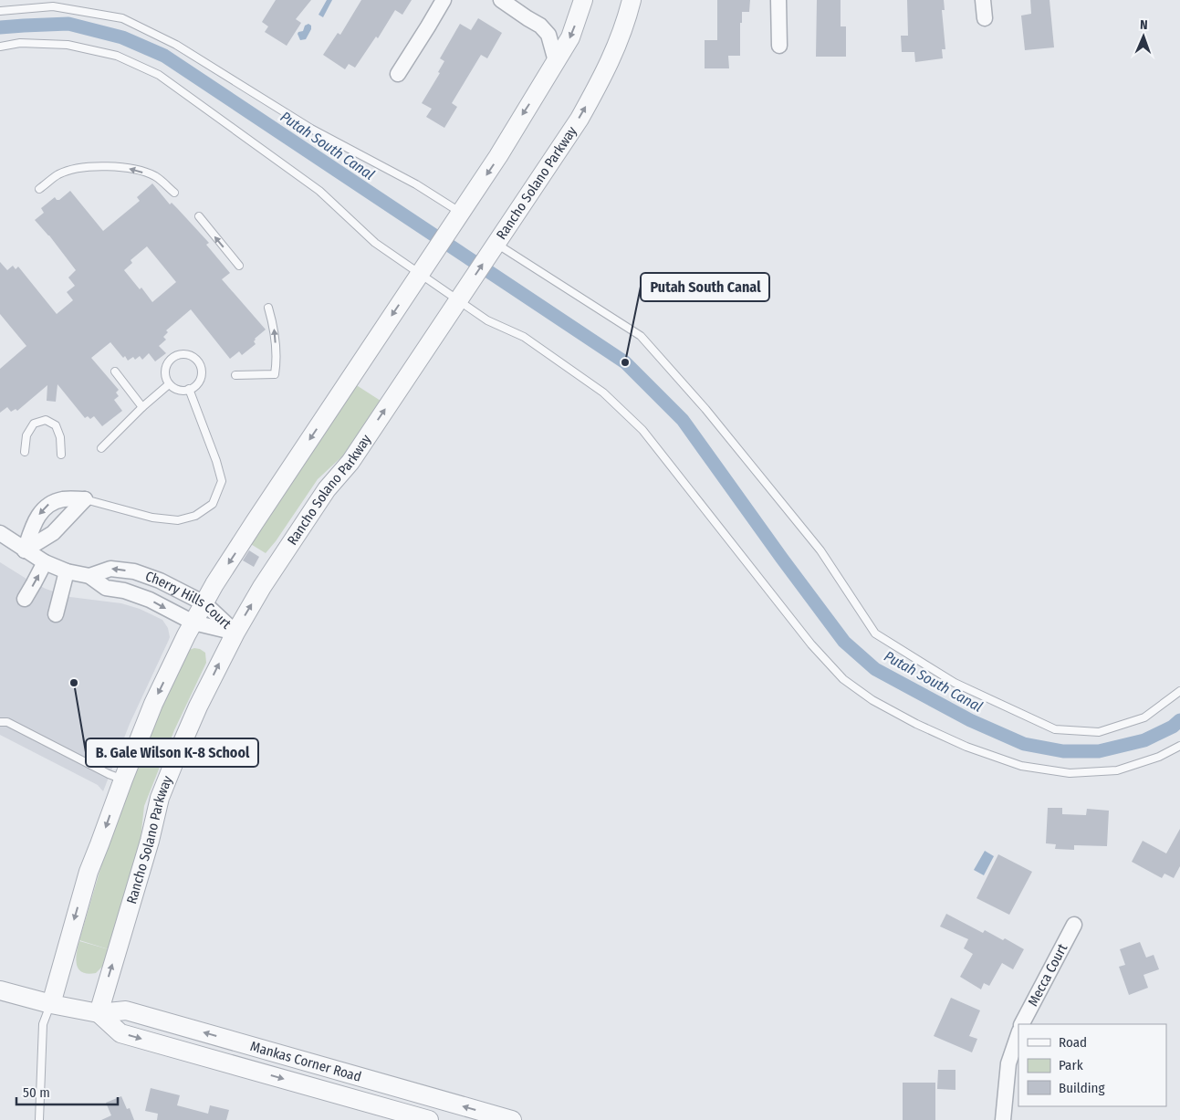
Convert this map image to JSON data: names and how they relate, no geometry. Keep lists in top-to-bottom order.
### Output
{
  "streets": {
    "street": [
      "Rancho Solano Parkway",
      "Cherry Hills Court",
      "Mecca Court",
      "Mankas Corner Road"
    ]
  },
  "crossings": [
    ["Rancho Solano Parkway", "Cherry Hills Court"],
    ["Rancho Solano Parkway", "Mankas Corner Road"]
  ],
  "water": ["Putah South Canal"],
  "places": ["Putah South Canal", "B. Gale Wilson K-8 School"],
  "legend": ["Road", "Park", "Building"],
  "scale_bar": "50 m",
  "north": "top"
}
